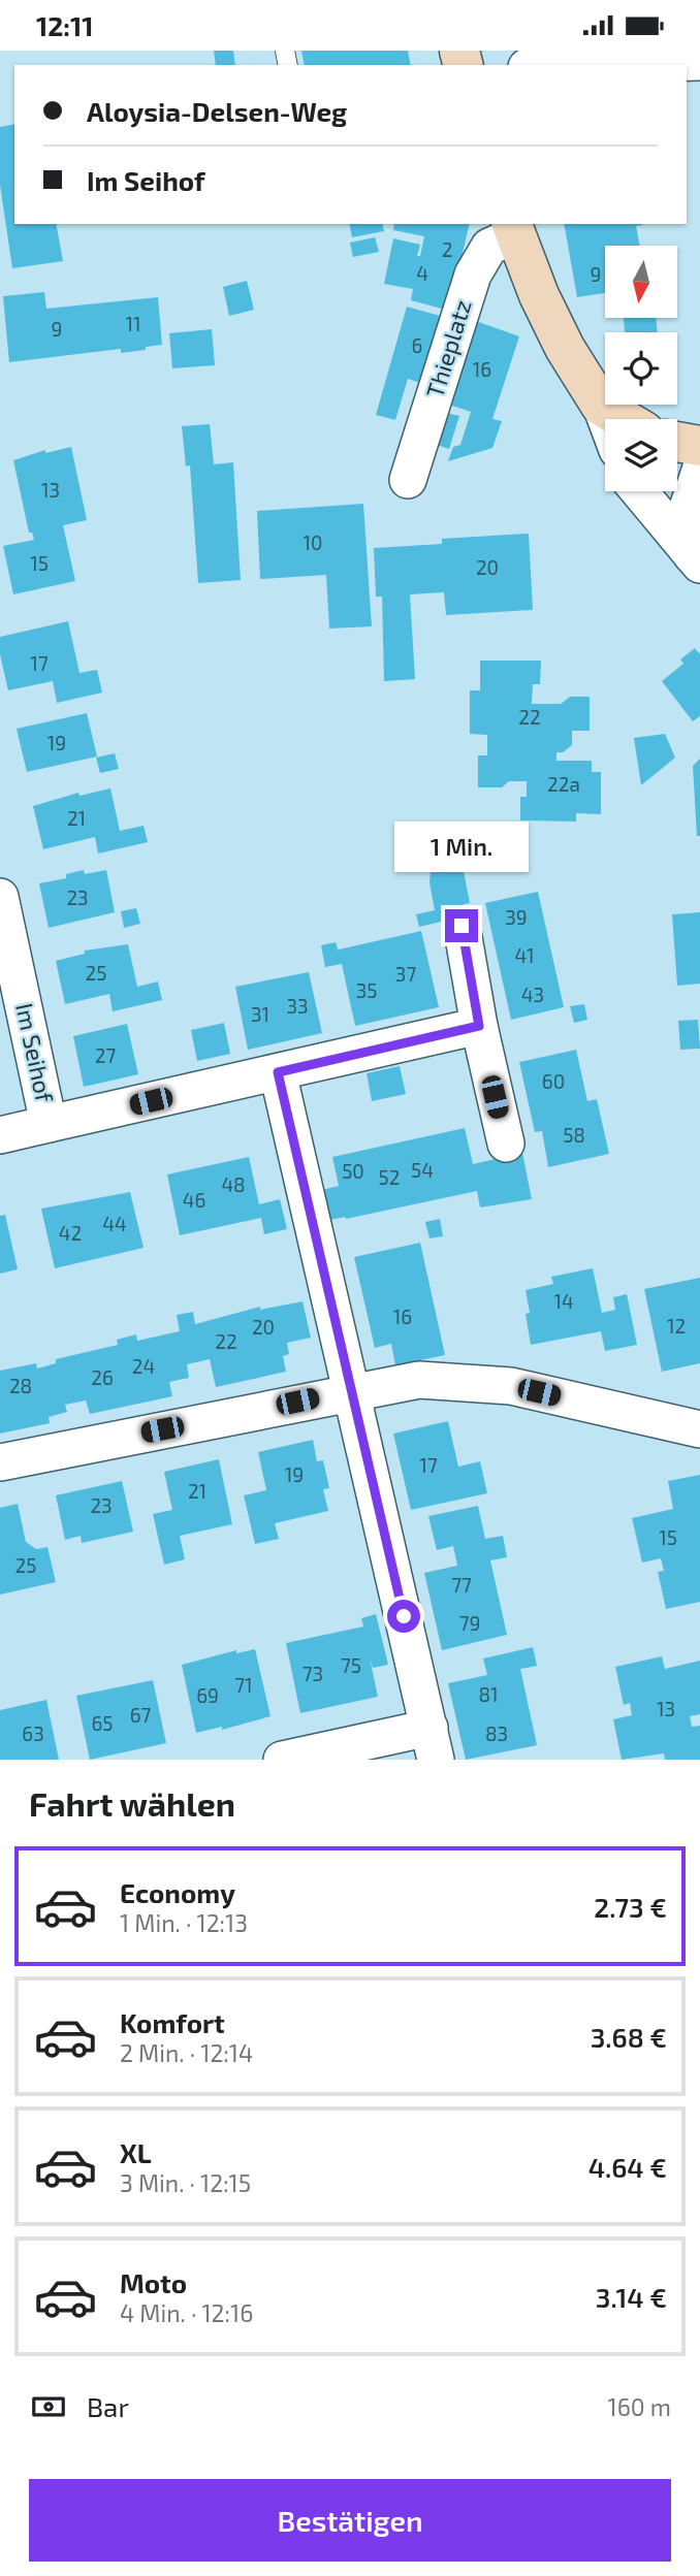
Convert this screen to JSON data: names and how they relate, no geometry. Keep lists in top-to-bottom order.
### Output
{
  "streets": {
    "street": ["Thieplatz", "Im Seihof"]
  },
  "house_numbers": [
    "2",
    "4",
    "9",
    "11",
    "9",
    "6",
    "16",
    "13",
    "10",
    "15",
    "20",
    "17",
    "22",
    "19",
    "22a",
    "21",
    "23",
    "39",
    "41",
    "25",
    "37",
    "35",
    "43",
    "33",
    "31",
    "27",
    "60",
    "58",
    "54",
    "50",
    "52",
    "48",
    "46",
    "44",
    "42",
    "14",
    "16",
    "12",
    "20",
    "22",
    "24",
    "26",
    "28",
    "17",
    "19",
    "21",
    "23",
    "15",
    "25",
    "77",
    "79",
    "75",
    "73",
    "71",
    "81",
    "69",
    "13",
    "67",
    "65",
    "63",
    "83"
  ],
  "north": "bottom",
  "page": {
    "status": "12:11",
    "banner": ["Aloysia-Delsen-Weg", "Im Seihof"],
    "bubble": "1 Min.",
    "heading": "Fahrt wählen",
    "list": [
      {
        "name": "Economy",
        "note": "1 Min. · 12:13",
        "value": "2.73 €"
      },
      {
        "name": "Komfort",
        "note": "2 Min. · 12:14",
        "value": "3.68 €"
      },
      {
        "name": "XL",
        "note": "3 Min. · 12:15",
        "value": "4.64 €"
      },
      {
        "name": "Moto",
        "note": "4 Min. · 12:16",
        "value": "3.14 €"
      }
    ],
    "pay": ["Bar", "160 m"],
    "buttons": "Bestätigen"
  }
}
